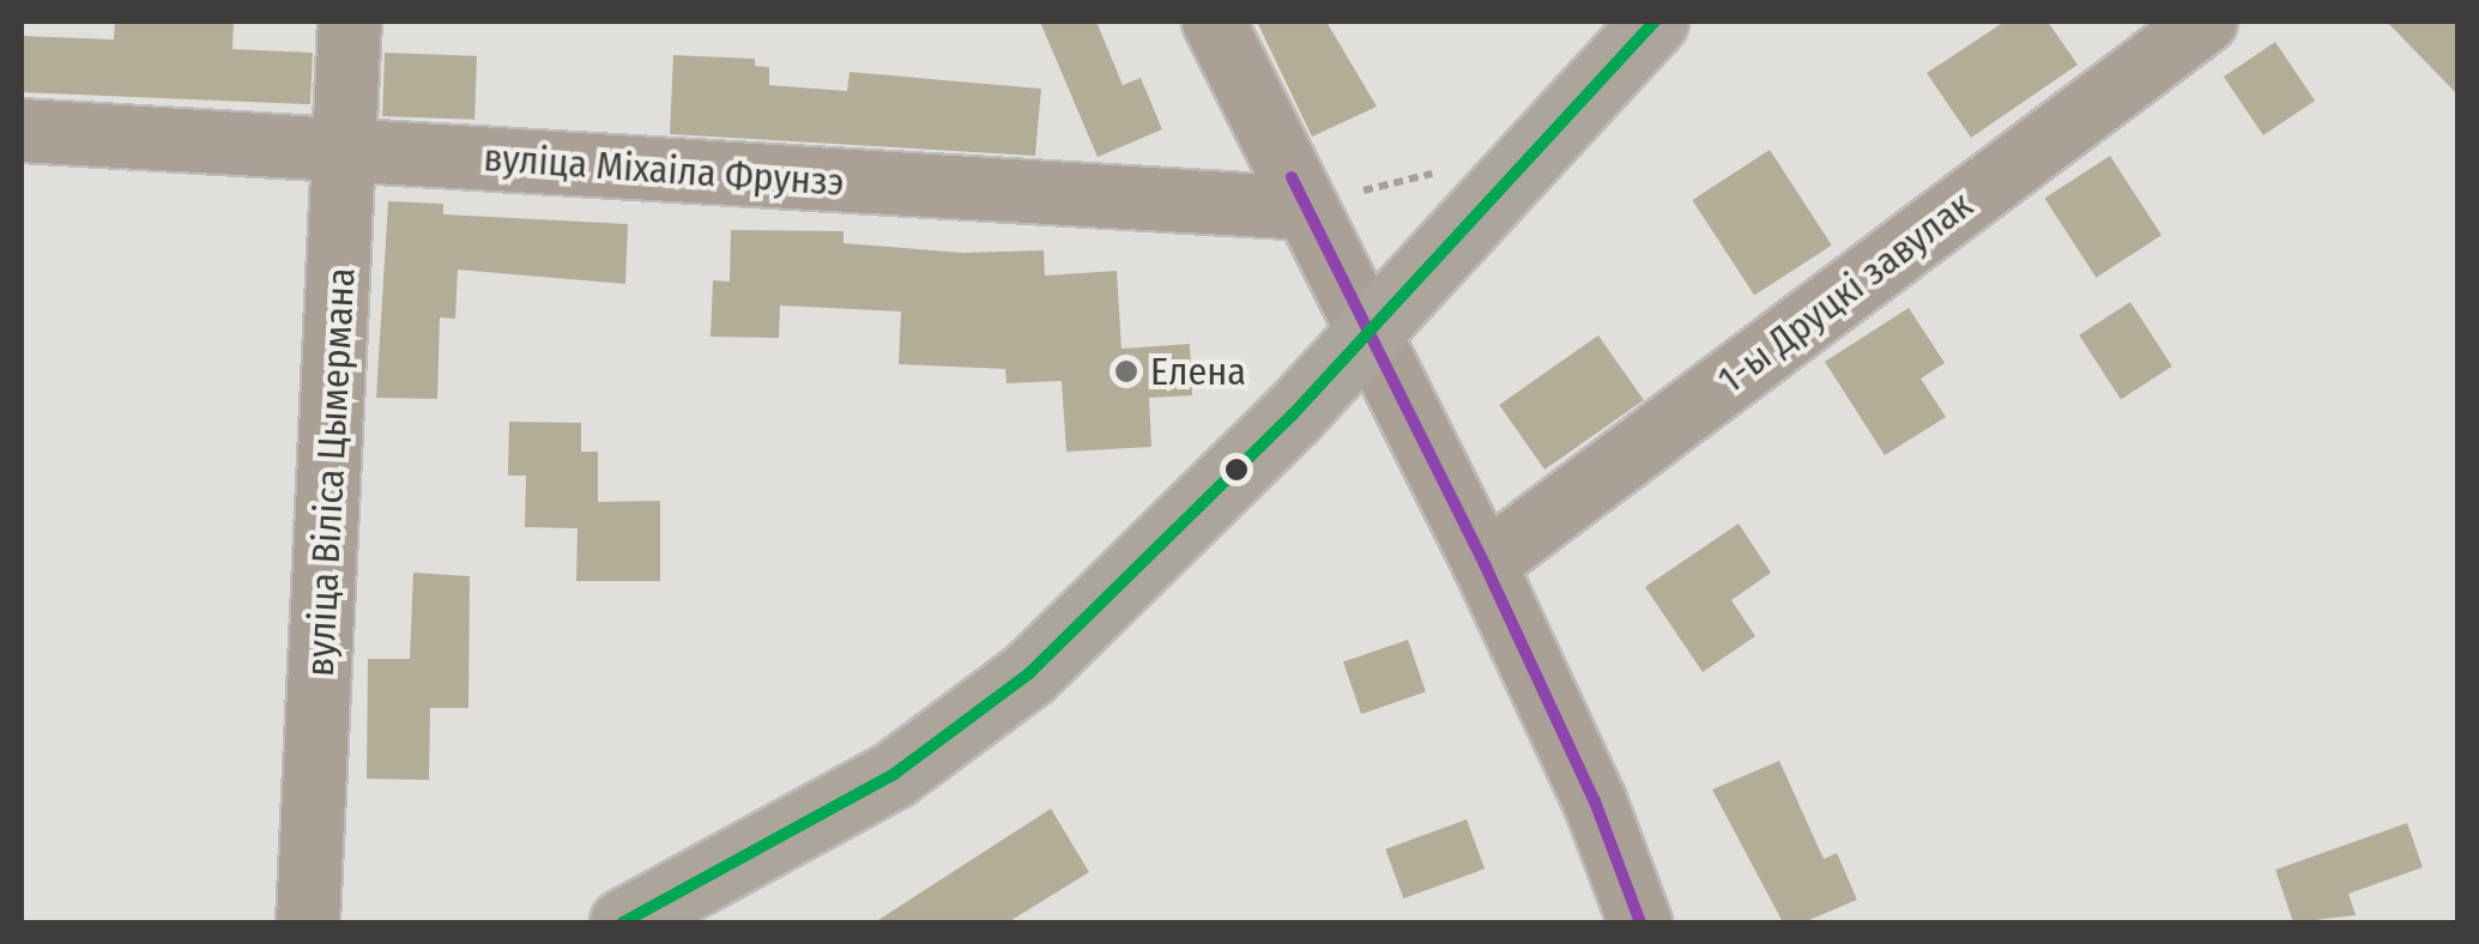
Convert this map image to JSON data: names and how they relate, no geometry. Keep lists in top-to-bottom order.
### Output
{
  "streets": {
    "street": ["вуліца Міхаіла Фрунзэ", "1-ы Друцкі завулак", "вуліца Віліса Цымермана"]
  },
  "crossings": [
    ["вуліца Міхаіла Фрунзэ", "вуліца Віліса Цымермана"]
  ],
  "places": ["Елена"]
}
